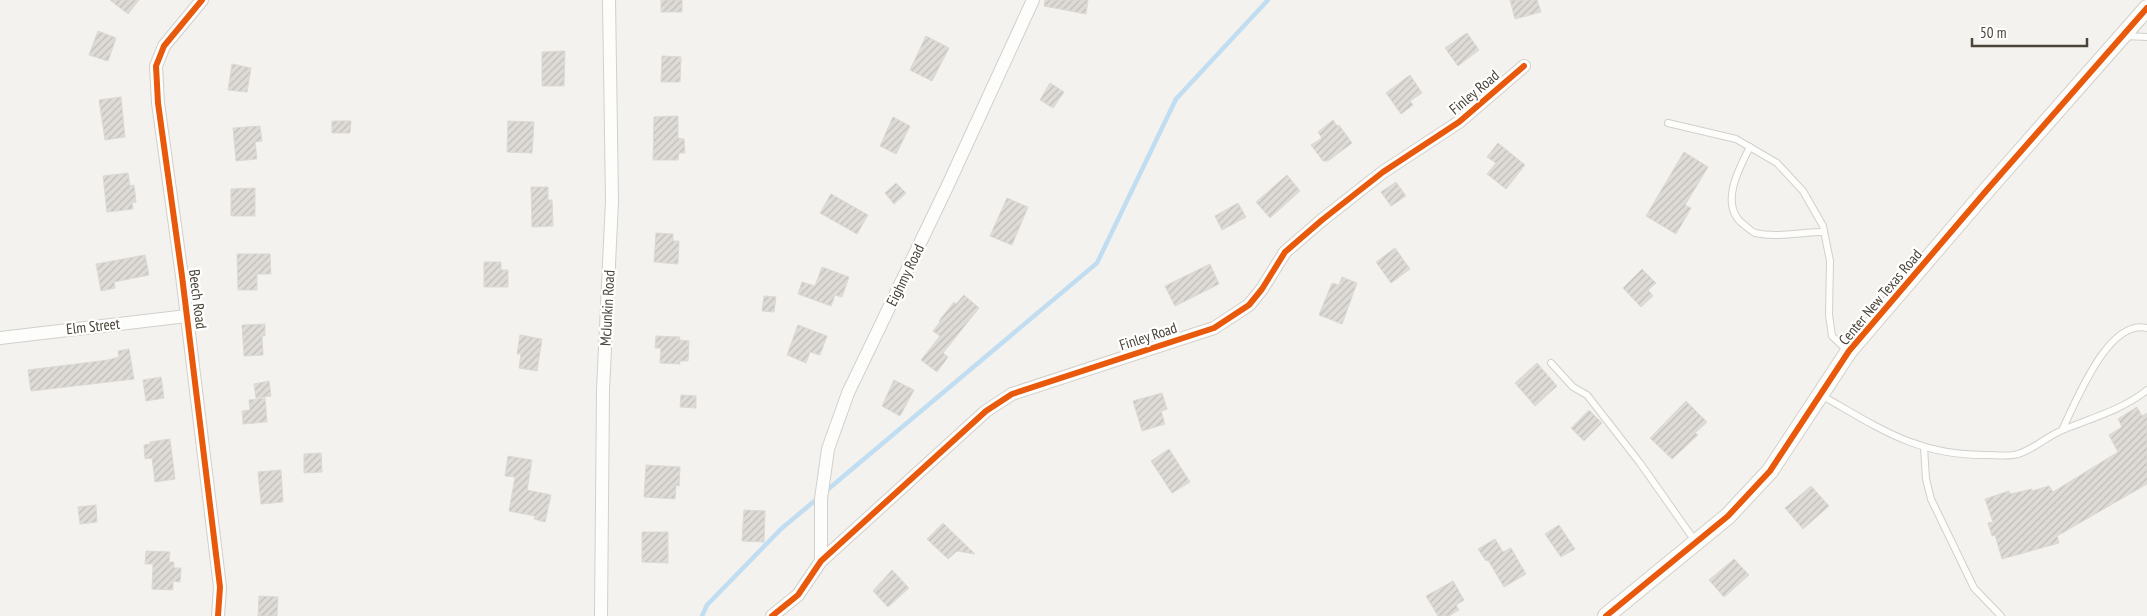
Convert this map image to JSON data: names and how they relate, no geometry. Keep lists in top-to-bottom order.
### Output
{
  "streets": {
    "street": [
      "Finley Road",
      "Eighmy Road",
      "Center New Texas Road",
      "Beech Road",
      "McJunkin Road",
      "Elm Street"
    ]
  },
  "crossings": [
    ["Finley Road", "Eighmy Road"],
    ["Beech Road", "Elm Street"]
  ],
  "scale_bar": "50 m"
}
